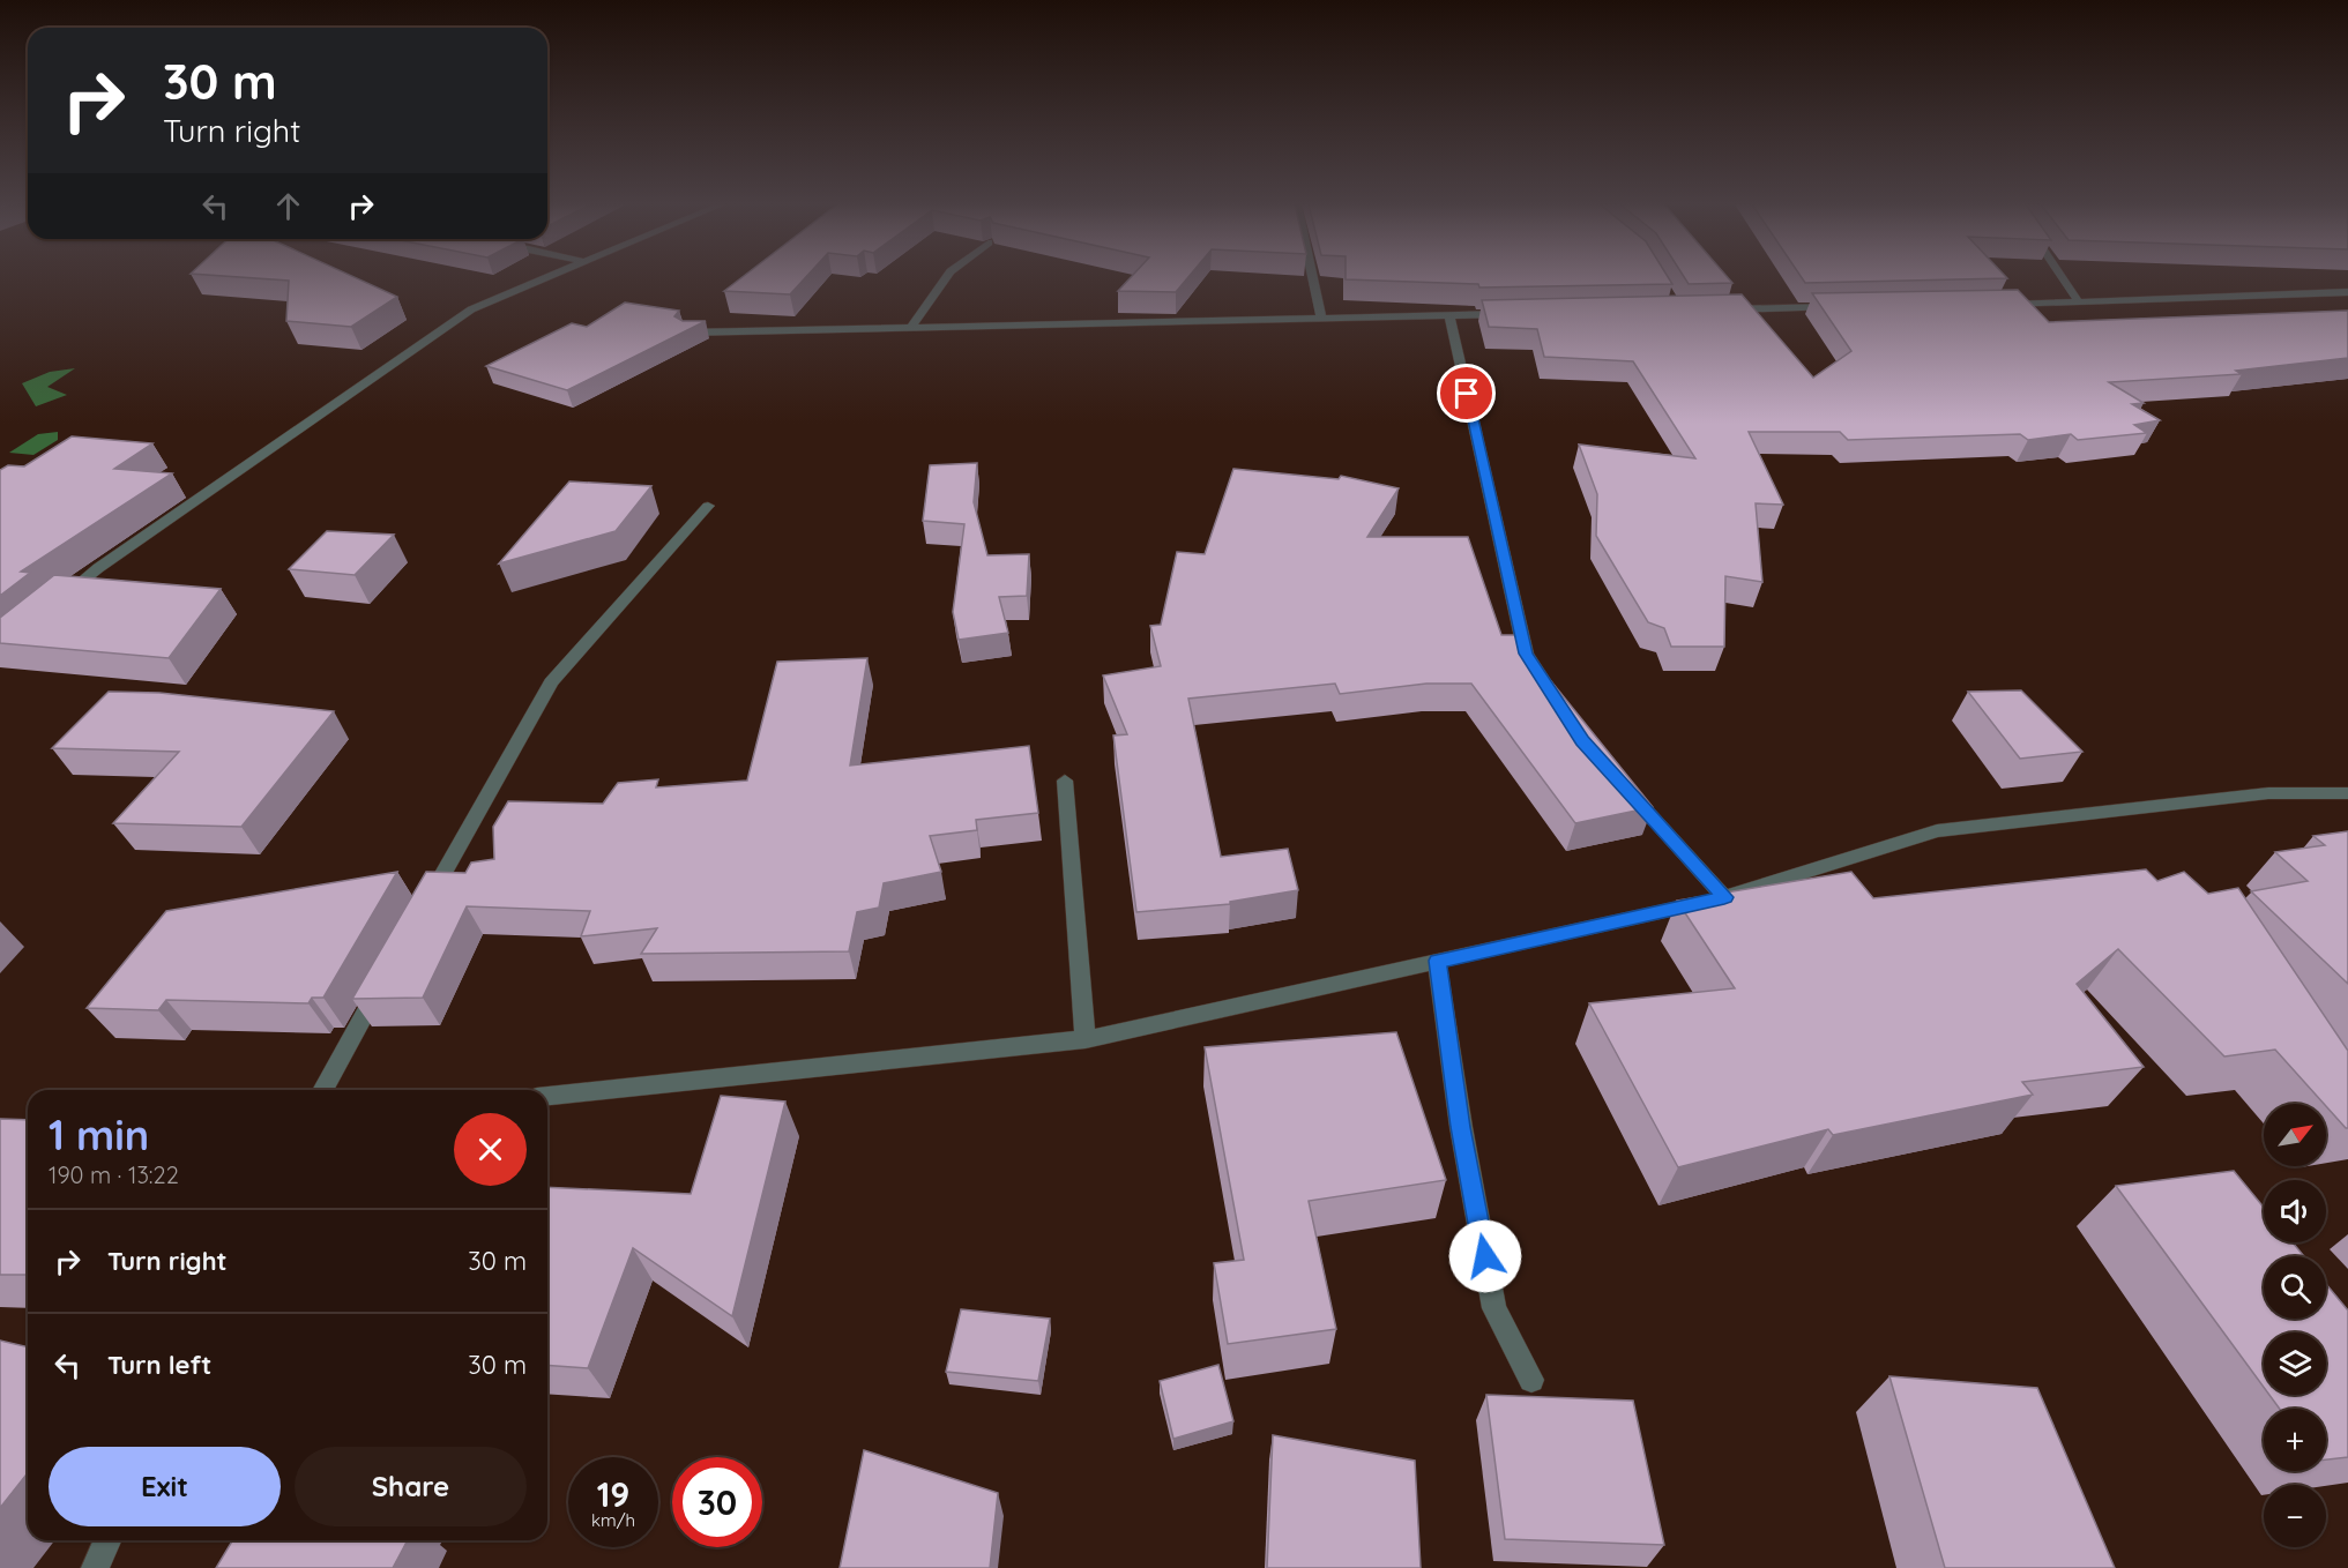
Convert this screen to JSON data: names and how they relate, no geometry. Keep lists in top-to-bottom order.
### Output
{
  "north": "top right",
  "page": {
    "turn": ["30 m", "Turn right"],
    "heading": ["1 min", "190 m · 13:22"],
    "map_buttons": ["+", "−"],
    "list": [
      {
        "name": "Turn right",
        "value": "30 m"
      },
      {
        "name": "Turn left",
        "value": "30 m"
      }
    ],
    "buttons": ["Exit", "Share"],
    "speed": "19 km/h",
    "limit": "30"
  }
}
